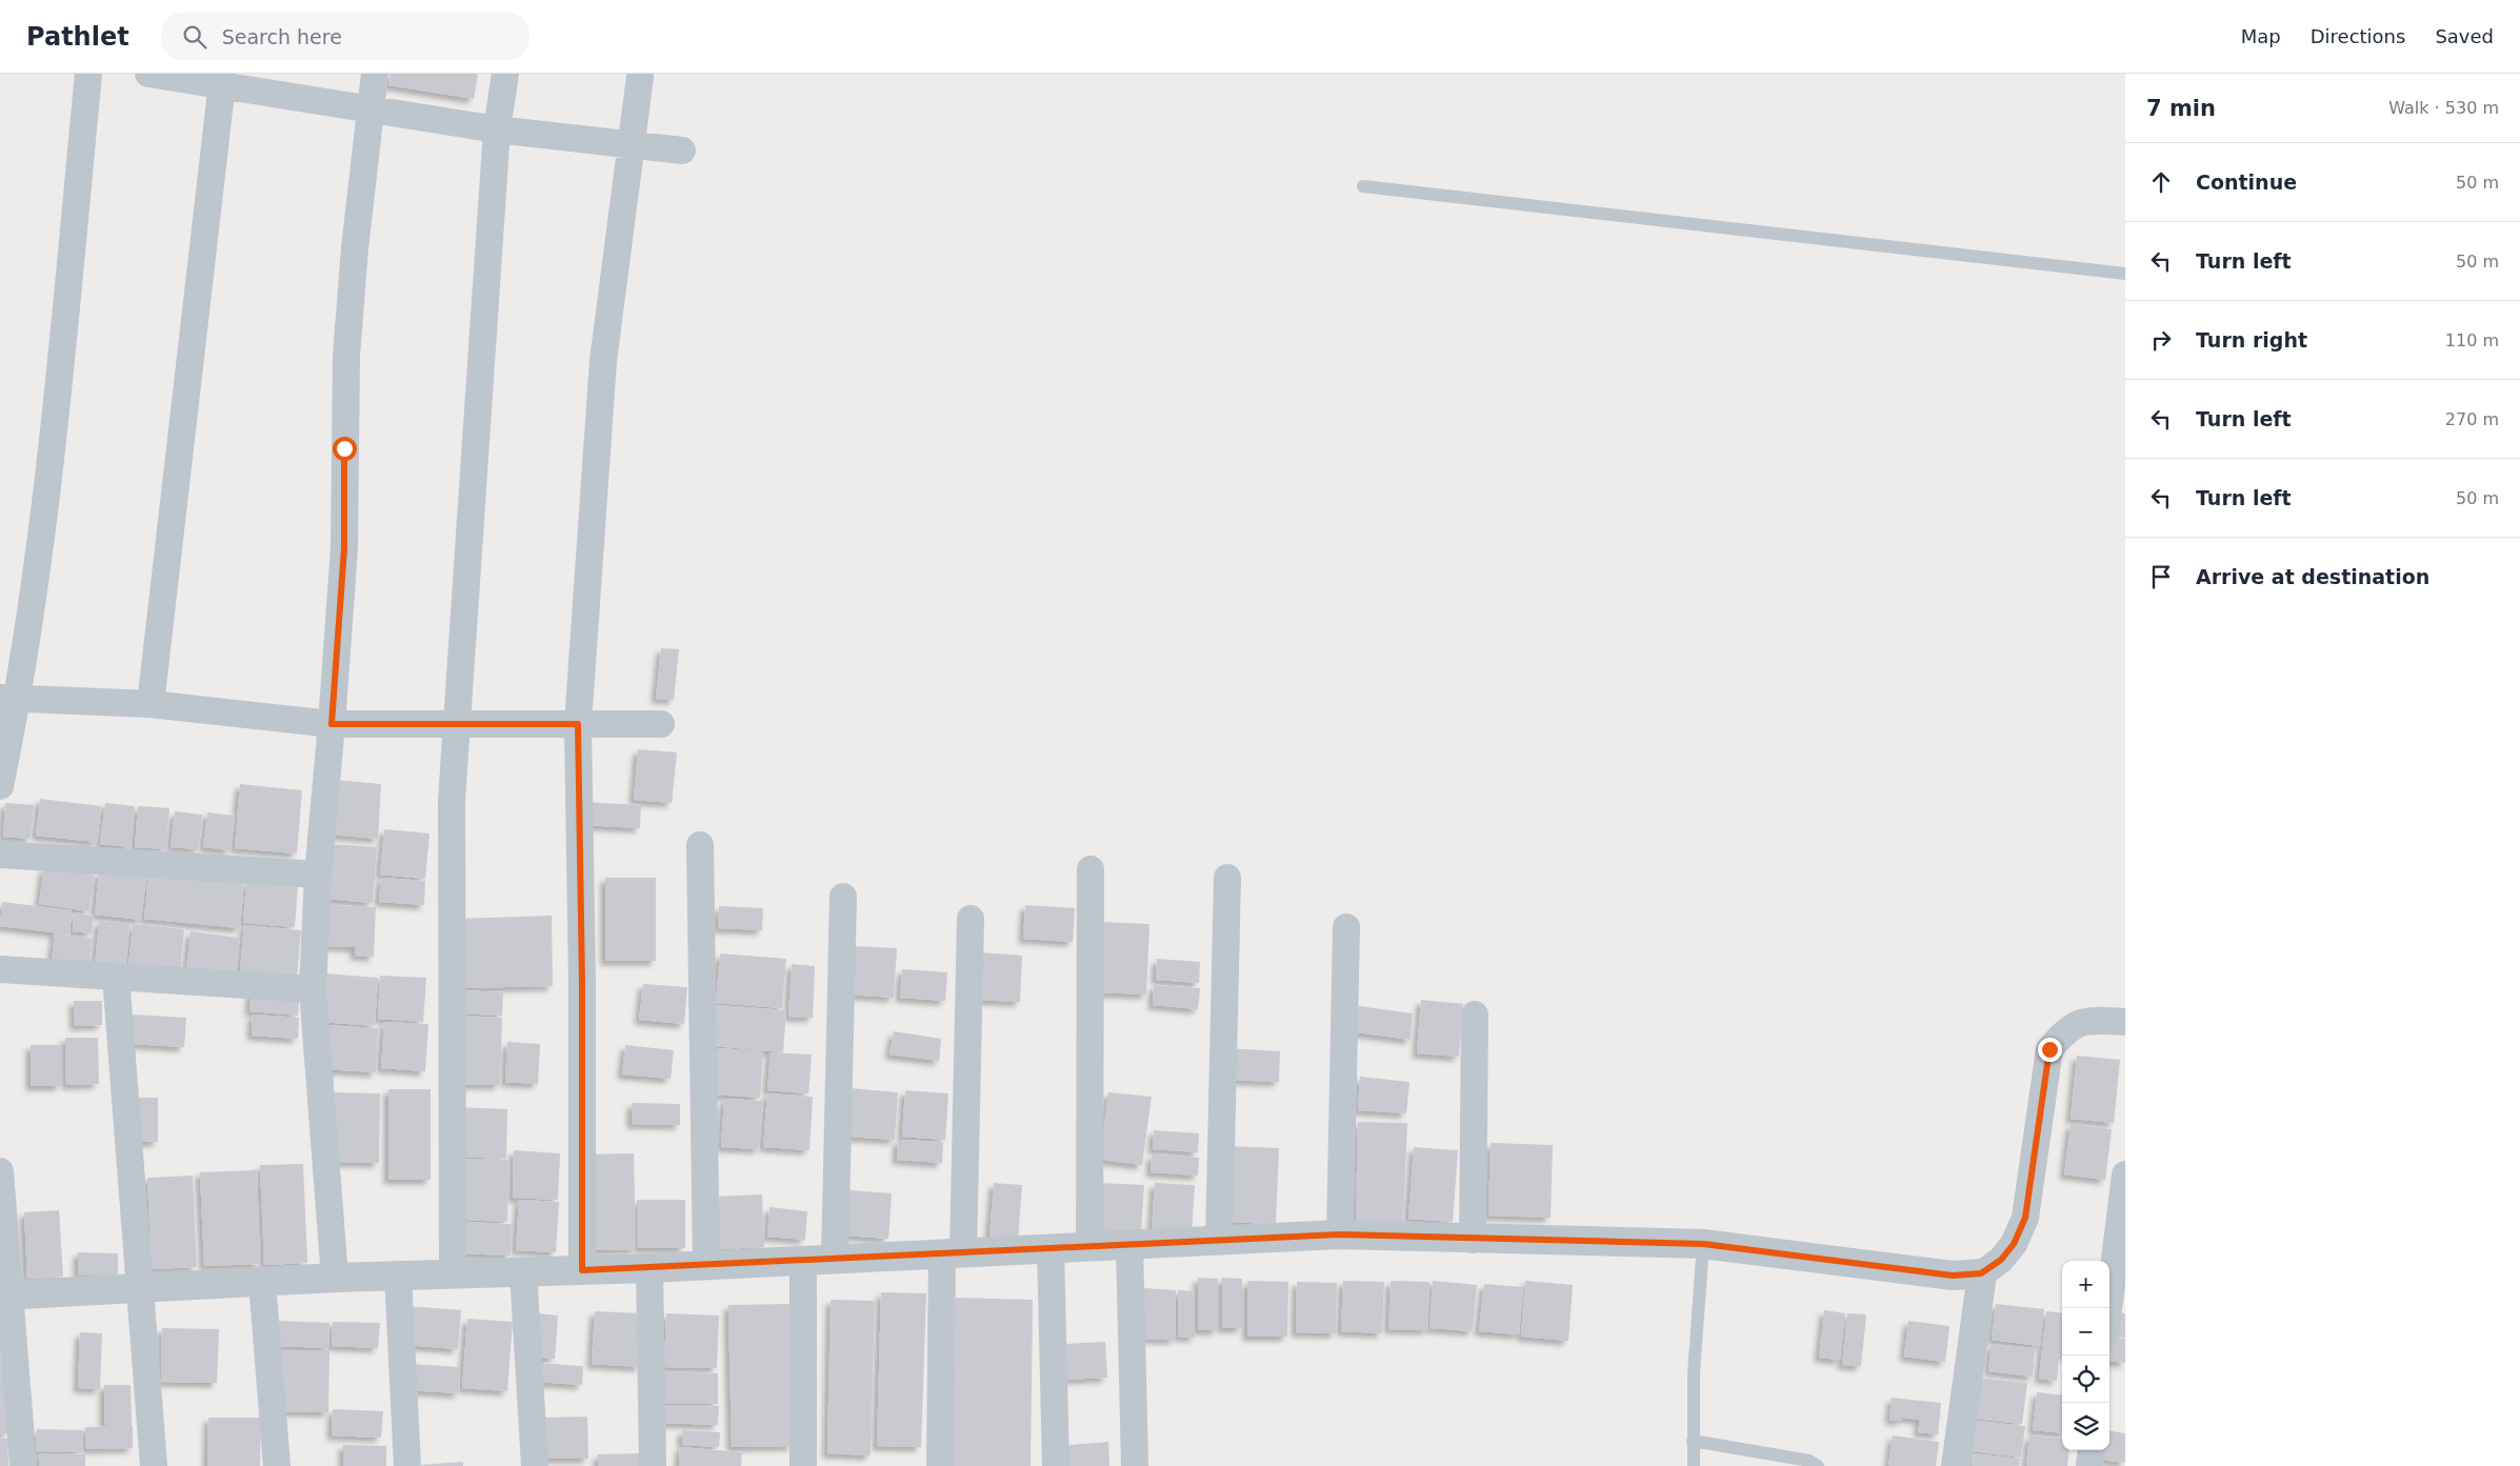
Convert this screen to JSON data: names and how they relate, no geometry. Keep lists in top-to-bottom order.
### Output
{
  "page": {
    "header": "Pathlet",
    "search": "Search here",
    "nav": ["Map", "Directions", "Saved"],
    "heading": ["7 min", "Walk · 530 m"],
    "list": [
      ["Continue", "50 m"],
      ["Turn left", "50 m"],
      ["Turn right", "110 m"],
      ["Turn left", "270 m"],
      ["Turn left", "50 m"],
      "Arrive at destination"
    ],
    "map_buttons": ["+", "−"]
  }
}
